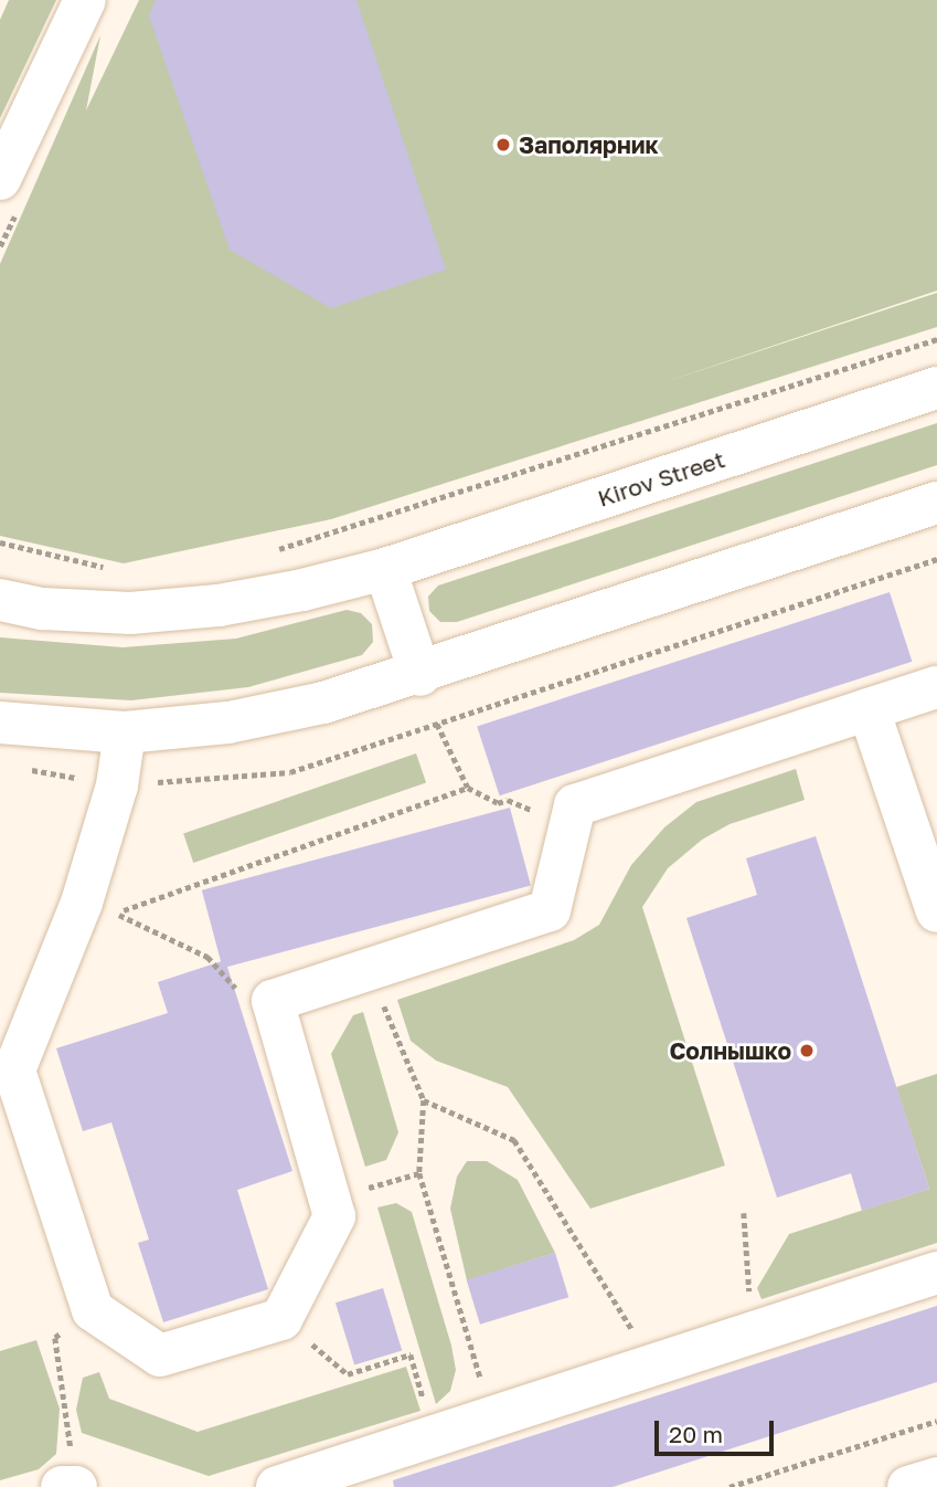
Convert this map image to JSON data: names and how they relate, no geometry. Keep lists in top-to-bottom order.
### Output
{
  "streets": {
    "street": ["Kirov Street"]
  },
  "places": ["Заполярник", "Солнышко"],
  "scale_bar": "20 m"
}
